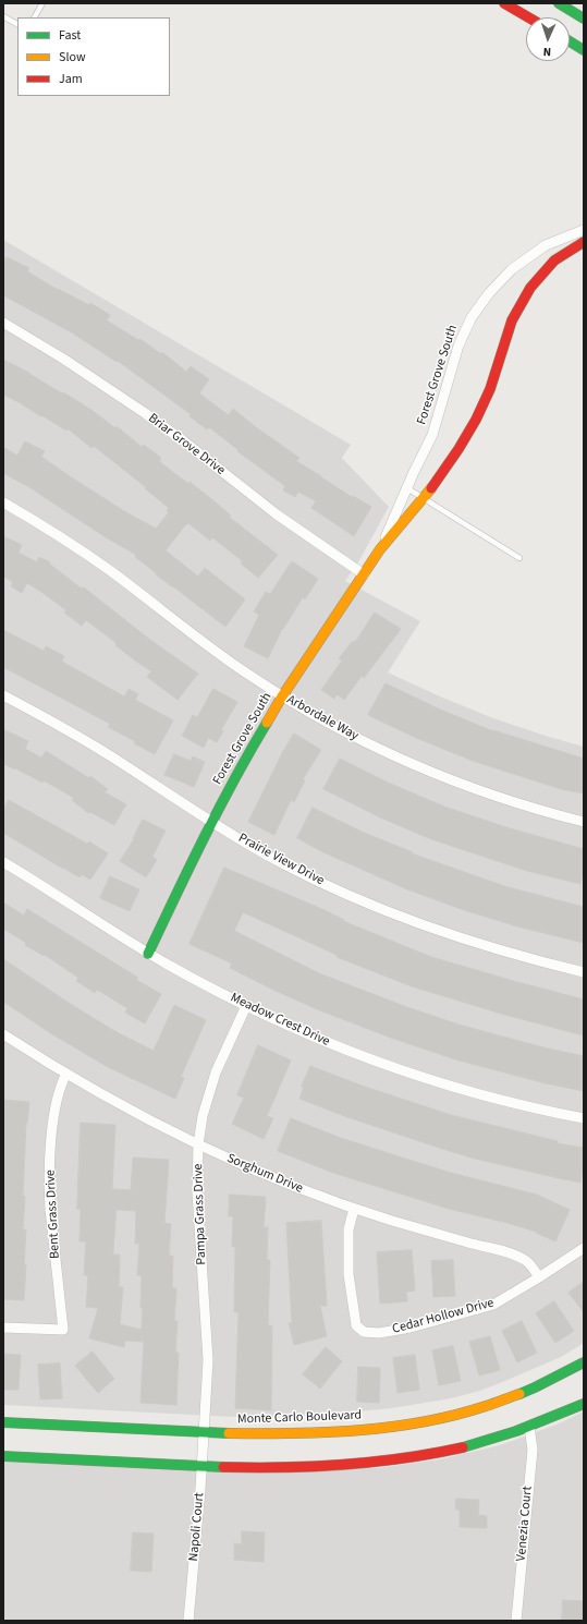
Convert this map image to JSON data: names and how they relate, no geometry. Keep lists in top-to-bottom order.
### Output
{
  "streets": {
    "main road": ["Forest Grove South", "Monte Carlo Boulevard"],
    "street": [
      "Briar Grove Drive",
      "Arbordale Way",
      "Prairie View Drive",
      "Meadow Crest Drive",
      "Sorghum Drive",
      "Bent Grass Drive",
      "Pampa Grass Drive",
      "Cedar Hollow Drive",
      "Venezia Court",
      "Napoli Court"
    ]
  },
  "crossings": [
    ["Forest Grove South", "Briar Grove Drive"],
    ["Forest Grove South", "Arbordale Way"],
    ["Forest Grove South", "Prairie View Drive"],
    ["Forest Grove South", "Meadow Crest Drive"],
    ["Meadow Crest Drive", "Pampa Grass Drive"],
    ["Sorghum Drive", "Bent Grass Drive"],
    ["Sorghum Drive", "Pampa Grass Drive"],
    ["Sorghum Drive", "Cedar Hollow Drive"],
    ["Pampa Grass Drive", "Monte Carlo Boulevard"],
    ["Pampa Grass Drive", "Napoli Court"],
    ["Monte Carlo Boulevard", "Napoli Court"]
  ],
  "legend": ["Fast", "Slow", "Jam"],
  "north": "bottom"
}
